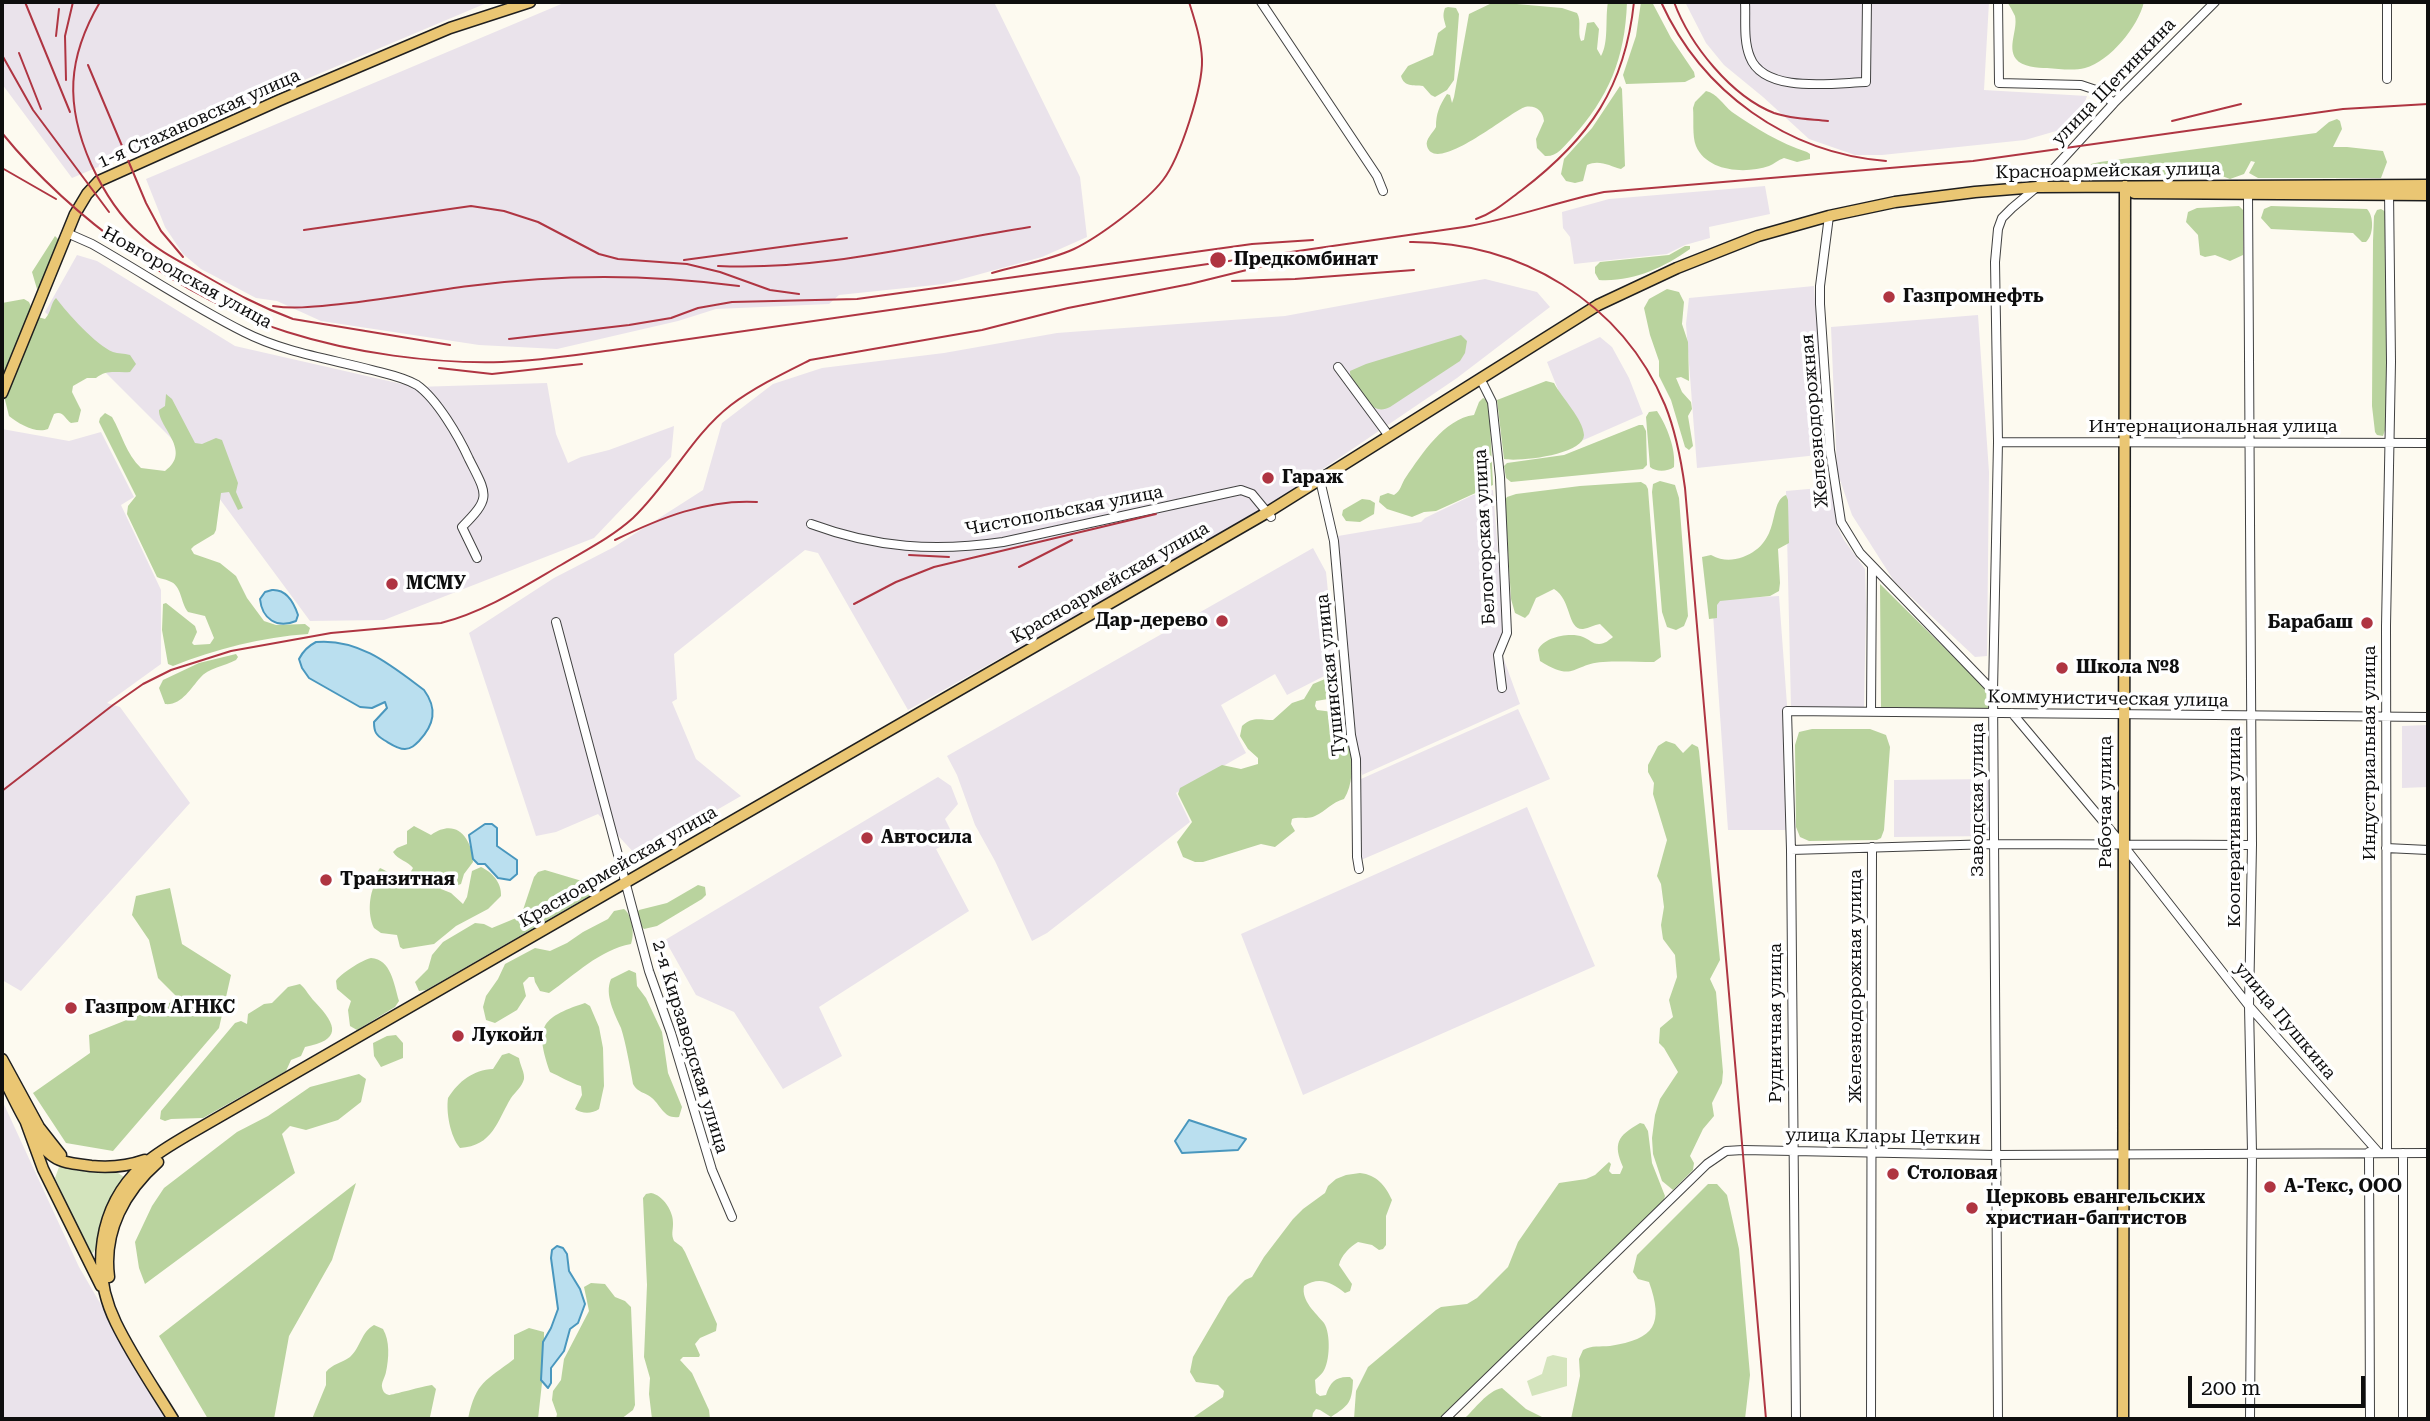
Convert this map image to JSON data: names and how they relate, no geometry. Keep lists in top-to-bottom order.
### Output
{
  "streets": {
    "main road": ["1-я Стахановская улица", "Красноармейская улица", "Рабочая улица"],
    "street": [
      "улица Щетинкина",
      "Новгородская улица",
      "Железнодорожная",
      "Интернациональная улица",
      "Чистопольская улица",
      "Белогорская улица",
      "Тушинская улица",
      "Коммунистическая улица",
      "Индустриальная улица",
      "Заводская улица",
      "Кооперативная улица",
      "Железнодорожная улица",
      "улица Пушкина",
      "Рудничная улица",
      "2-я Кирзаводская улица",
      "улица Клары Цеткин"
    ]
  },
  "crossings": [
    ["улица Щетинкина", "Красноармейская улица"],
    ["улица Щетинкина", "Заводская улица"],
    ["1-я Стахановская улица", "Новгородская улица"],
    ["Красноармейская улица", "Железнодорожная"],
    ["Красноармейская улица", "Чистопольская улица"],
    ["Красноармейская улица", "Белогорская улица"],
    ["Красноармейская улица", "Тушинская улица"],
    ["Красноармейская улица", "Индустриальная улица"],
    ["Красноармейская улица", "Заводская улица"],
    ["Красноармейская улица", "Рабочая улица"],
    ["Красноармейская улица", "Кооперативная улица"],
    ["Красноармейская улица", "2-я Кирзаводская улица"],
    ["Железнодорожная", "Заводская улица"],
    ["Интернациональная улица", "Индустриальная улица"],
    ["Интернациональная улица", "Заводская улица"],
    ["Интернациональная улица", "Рабочая улица"],
    ["Интернациональная улица", "Кооперативная улица"],
    ["Коммунистическая улица", "Индустриальная улица"],
    ["Коммунистическая улица", "Заводская улица"],
    ["Коммунистическая улица", "Рабочая улица"],
    ["Коммунистическая улица", "Кооперативная улица"],
    ["Коммунистическая улица", "улица Пушкина"],
    ["Коммунистическая улица", "Рудничная улица"],
    ["Индустриальная улица", "улица Пушкина"],
    ["Индустриальная улица", "улица Клары Цеткин"],
    ["Заводская улица", "улица Клары Цеткин"],
    ["Рабочая улица", "улица Пушкина"],
    ["Рабочая улица", "улица Клары Цеткин"],
    ["Кооперативная улица", "улица Пушкина"],
    ["Кооперативная улица", "улица Клары Цеткин"],
    ["Железнодорожная улица", "улица Клары Цеткин"],
    ["улица Пушкина", "улица Клары Цеткин"],
    ["Рудничная улица", "улица Клары Цеткин"]
  ],
  "places": [
    "Предкомбинат",
    "Газпромнефть",
    "Гараж",
    "МСМУ",
    "Дар-дерево",
    "Барабаш",
    "Школа №8",
    "Автосила",
    "Транзитная",
    "Газпром АГНКС",
    "Лукойл",
    "Столовая",
    "А-Текс, ООО",
    "Церковь евангельских христиан-баптистов"
  ],
  "scale_bar": "200 m"
}
